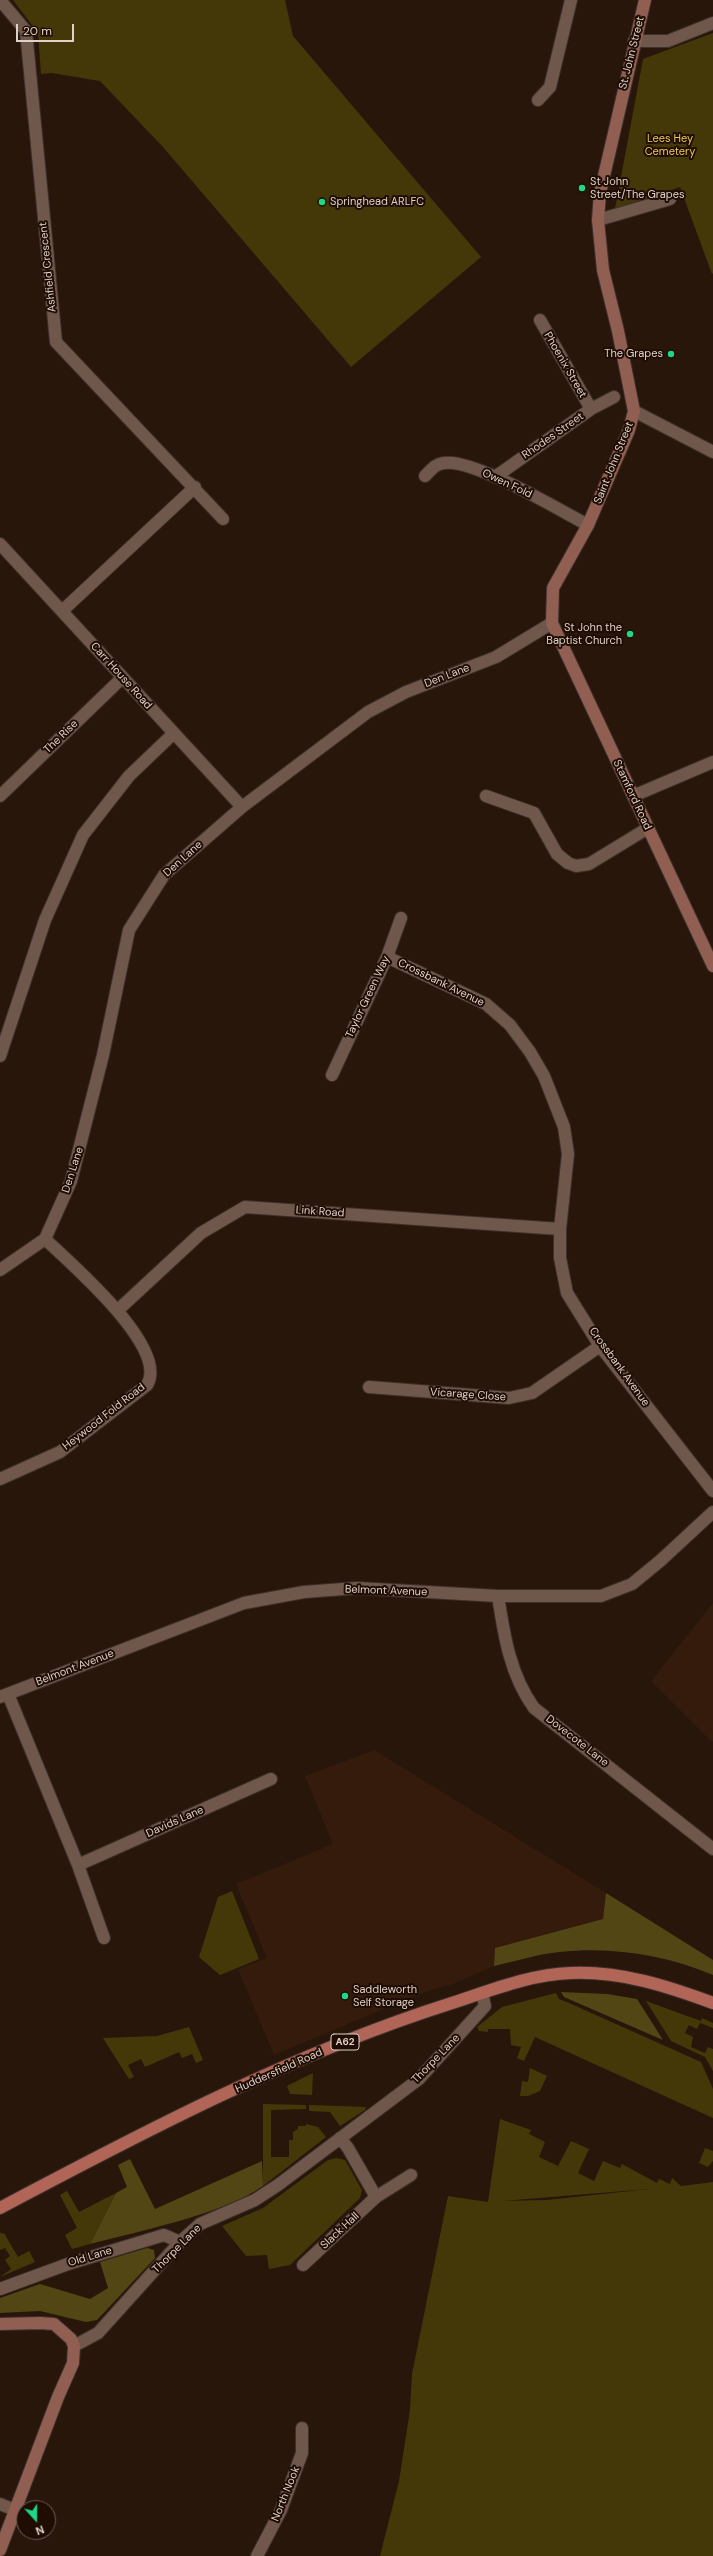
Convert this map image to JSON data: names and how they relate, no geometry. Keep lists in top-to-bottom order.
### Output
{
  "streets": {
    "main road": ["A62", "Huddersfield Road"],
    "street": [
      "St. John Street",
      "Ashfield Crescent",
      "Phoenix Street",
      "Rhodes Street",
      "Saint John Street",
      "Owen Fold",
      "Carr House Road",
      "Den Lane",
      "The Rise",
      "Stamford Road",
      "Crossbank Avenue",
      "Taylor Green Way",
      "Link Road",
      "Vicarage Close",
      "Heywood Fold Road",
      "Belmont Avenue",
      "Dovecote Lane",
      "Davids Lane",
      "Thorpe Lane",
      "Slack Hall",
      "Old Lane",
      "North Nook"
    ]
  },
  "crossings": [
    ["St. John Street", "Saint John Street"],
    ["Phoenix Street", "Rhodes Street"],
    ["Rhodes Street", "Owen Fold"],
    ["Saint John Street", "Owen Fold"],
    ["Saint John Street", "Den Lane"],
    ["Saint John Street", "Stamford Road"],
    ["Carr House Road", "Den Lane"],
    ["Carr House Road", "The Rise"],
    ["Den Lane", "Stamford Road"],
    ["Den Lane", "Heywood Fold Road"],
    ["Crossbank Avenue", "Taylor Green Way"],
    ["Crossbank Avenue", "Link Road"],
    ["Crossbank Avenue", "Vicarage Close"],
    ["Link Road", "Heywood Fold Road"],
    ["Belmont Avenue", "Dovecote Lane"],
    ["Thorpe Lane", "Huddersfield Road"],
    ["Thorpe Lane", "Old Lane"]
  ],
  "parks": ["Lees Hey Cemetery"],
  "places": [
    "St John Street/The Grapes",
    "Springhead ARLFC",
    "The Grapes",
    "St John the Baptist Church",
    "Saddleworth Self Storage"
  ],
  "scale_bar": "20 m",
  "north": "bottom"
}
